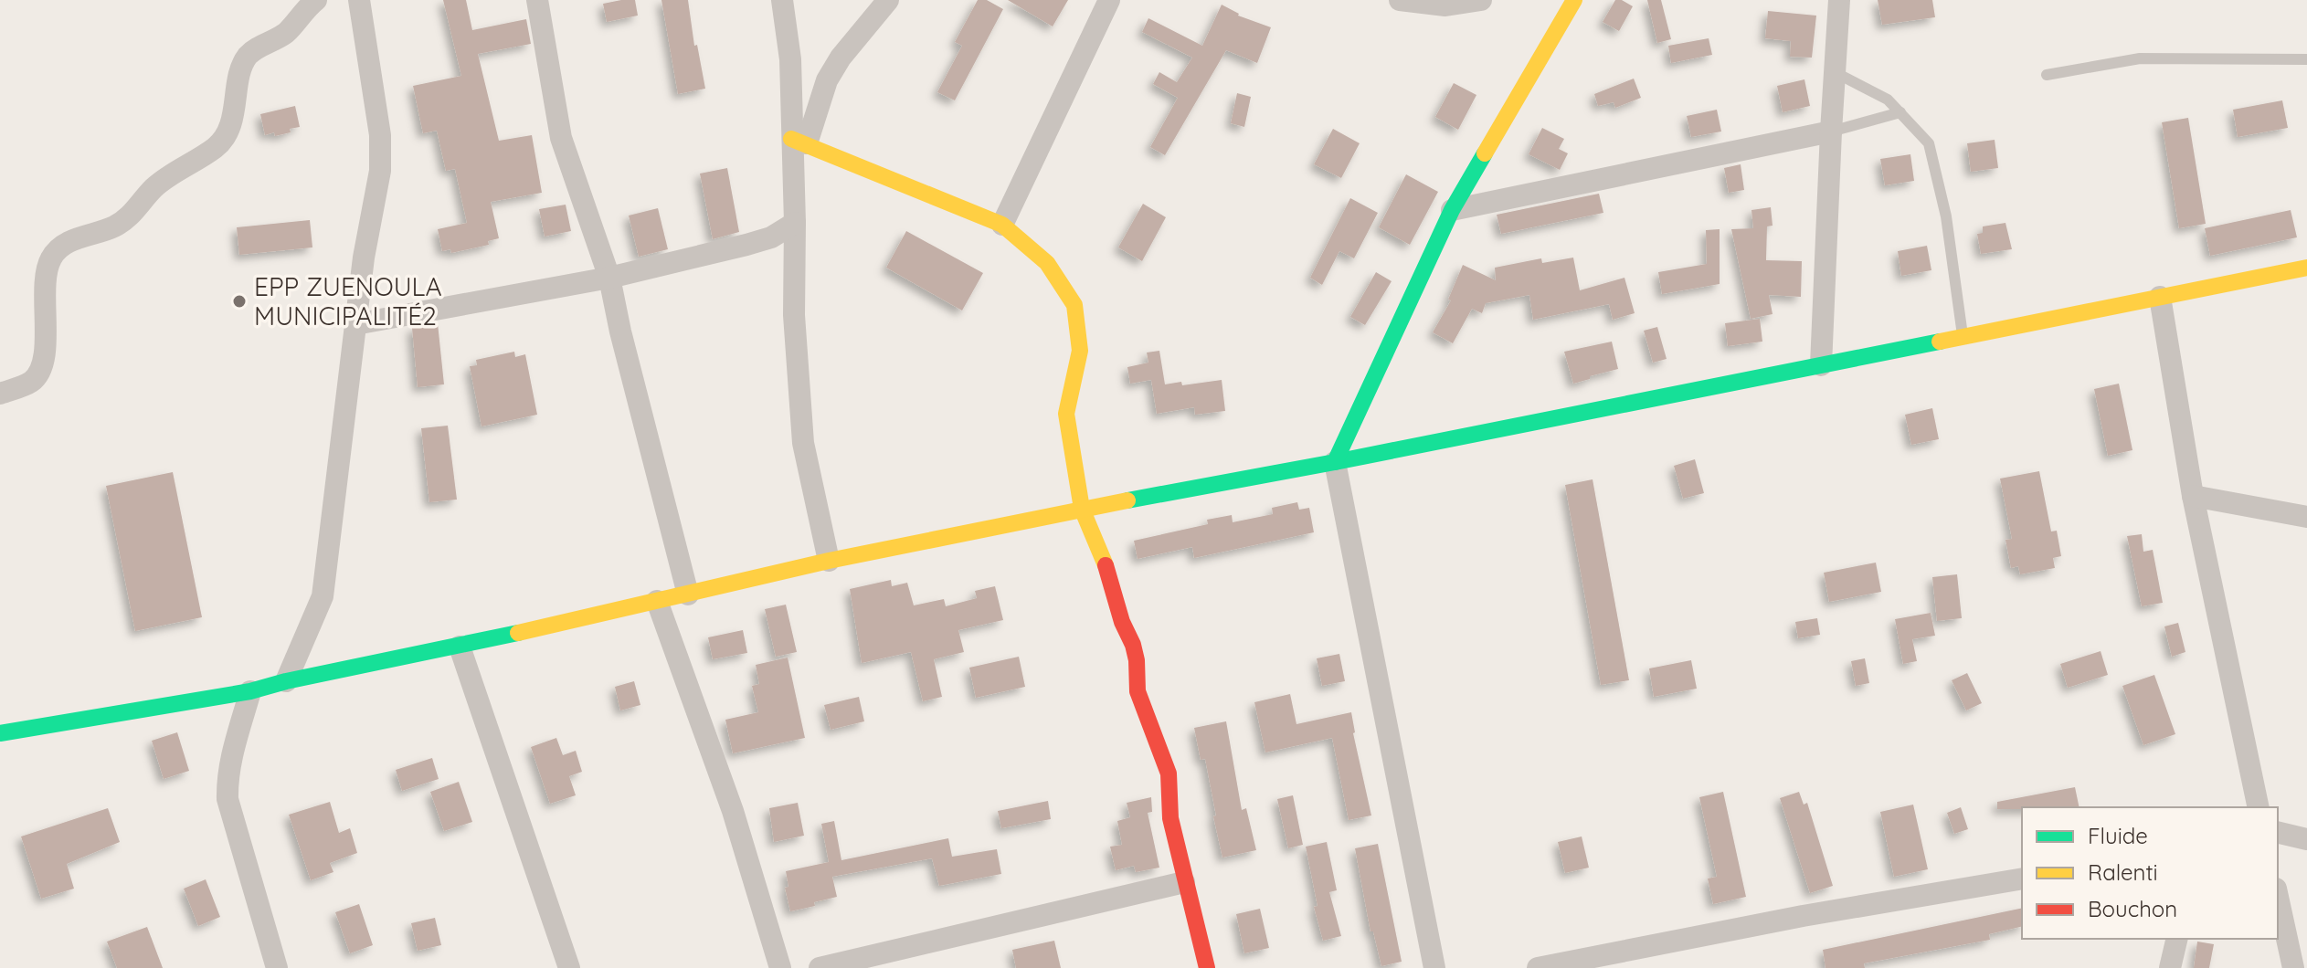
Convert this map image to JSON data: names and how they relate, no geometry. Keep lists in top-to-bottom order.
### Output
{
  "places": ["EPP ZUENOULA MUNICIPALITÉ2"],
  "legend": ["Fluide", "Ralenti", "Bouchon"]
}
